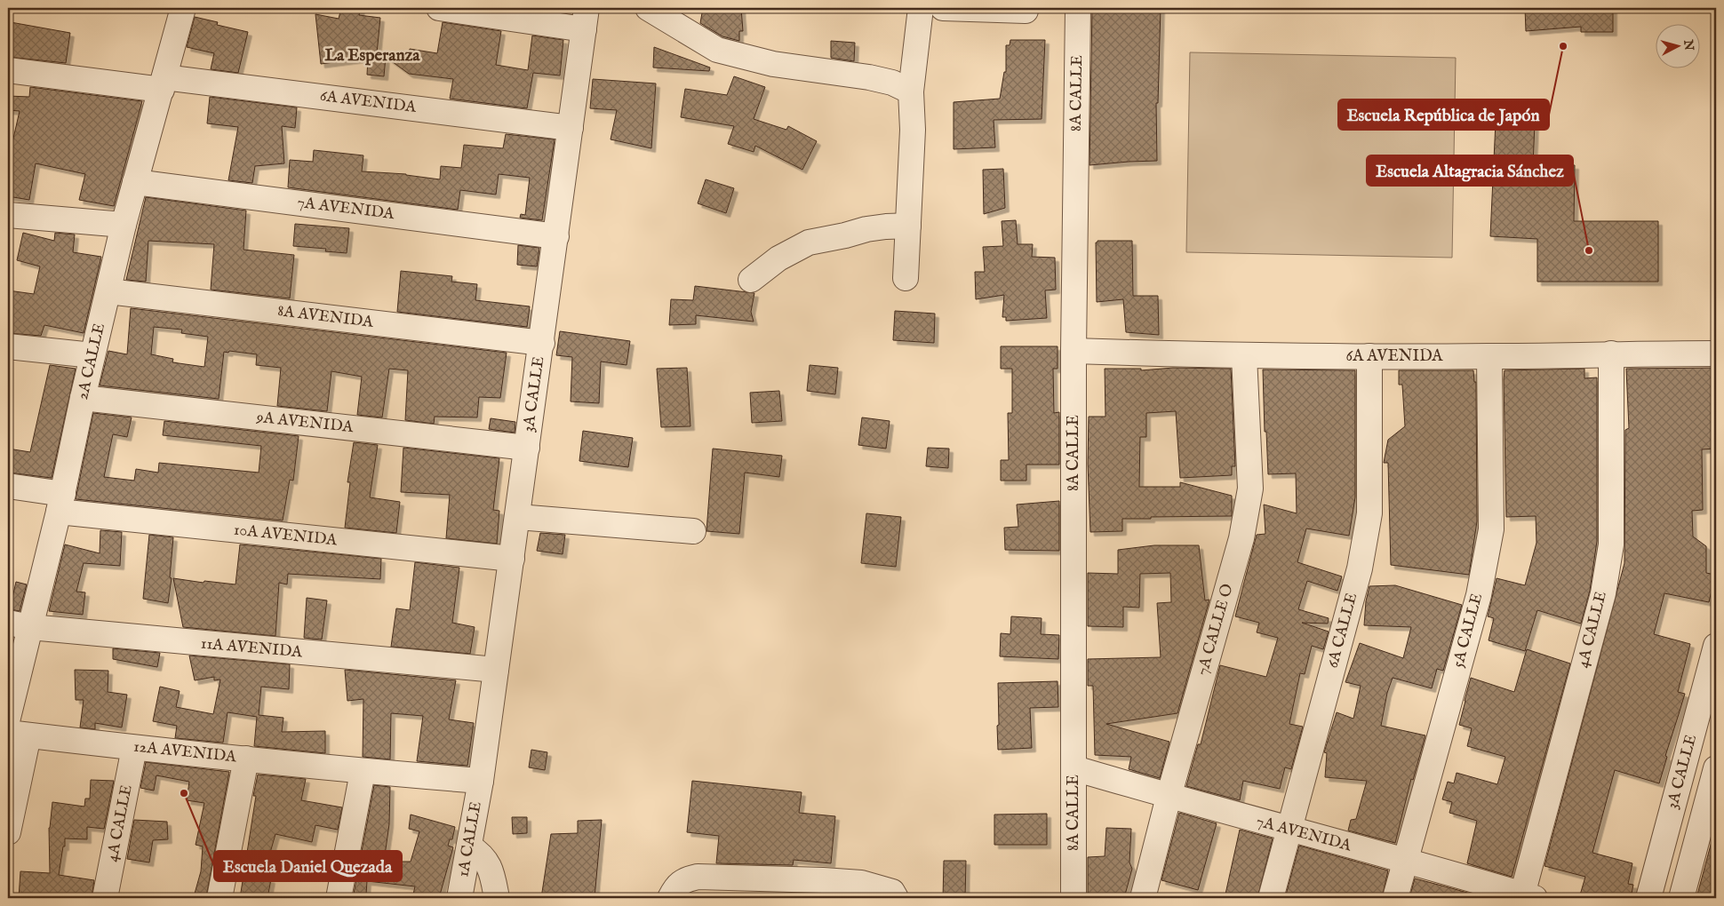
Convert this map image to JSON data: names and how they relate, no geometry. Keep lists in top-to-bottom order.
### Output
{
  "streets": {
    "street": [
      "8A CALLE",
      "6A AVENIDA",
      "7A AVENIDA",
      "8A AVENIDA",
      "2A CALLE",
      "3A CALLE",
      "9A AVENIDA",
      "10A AVENIDA",
      "7A CALLE O",
      "4A CALLE",
      "6A CALLE",
      "5A CALLE",
      "11A AVENIDA",
      "12A AVENIDA",
      "1A CALLE"
    ]
  },
  "crossings": [
    ["8A CALLE", "6A AVENIDA"],
    ["8A CALLE", "7A AVENIDA"],
    ["6A AVENIDA", "2A CALLE"],
    ["6A AVENIDA", "3A CALLE"],
    ["6A AVENIDA", "7A CALLE O"],
    ["6A AVENIDA", "4A CALLE"],
    ["6A AVENIDA", "6A CALLE"],
    ["6A AVENIDA", "5A CALLE"],
    ["7A AVENIDA", "2A CALLE"],
    ["7A AVENIDA", "3A CALLE"],
    ["7A AVENIDA", "7A CALLE O"],
    ["7A AVENIDA", "4A CALLE"],
    ["7A AVENIDA", "6A CALLE"],
    ["7A AVENIDA", "5A CALLE"],
    ["8A AVENIDA", "2A CALLE"],
    ["8A AVENIDA", "3A CALLE"],
    ["2A CALLE", "9A AVENIDA"],
    ["2A CALLE", "10A AVENIDA"],
    ["2A CALLE", "11A AVENIDA"],
    ["3A CALLE", "9A AVENIDA"],
    ["3A CALLE", "10A AVENIDA"],
    ["3A CALLE", "11A AVENIDA"],
    ["3A CALLE", "12A AVENIDA"],
    ["3A CALLE", "1A CALLE"],
    ["4A CALLE", "12A AVENIDA"],
    ["12A AVENIDA", "1A CALLE"]
  ],
  "districts": ["La Esperanza"],
  "places": ["Escuela República de Japón", "Escuela Altagracia Sánchez", "Escuela Daniel Quezada"],
  "north": "right"
}
